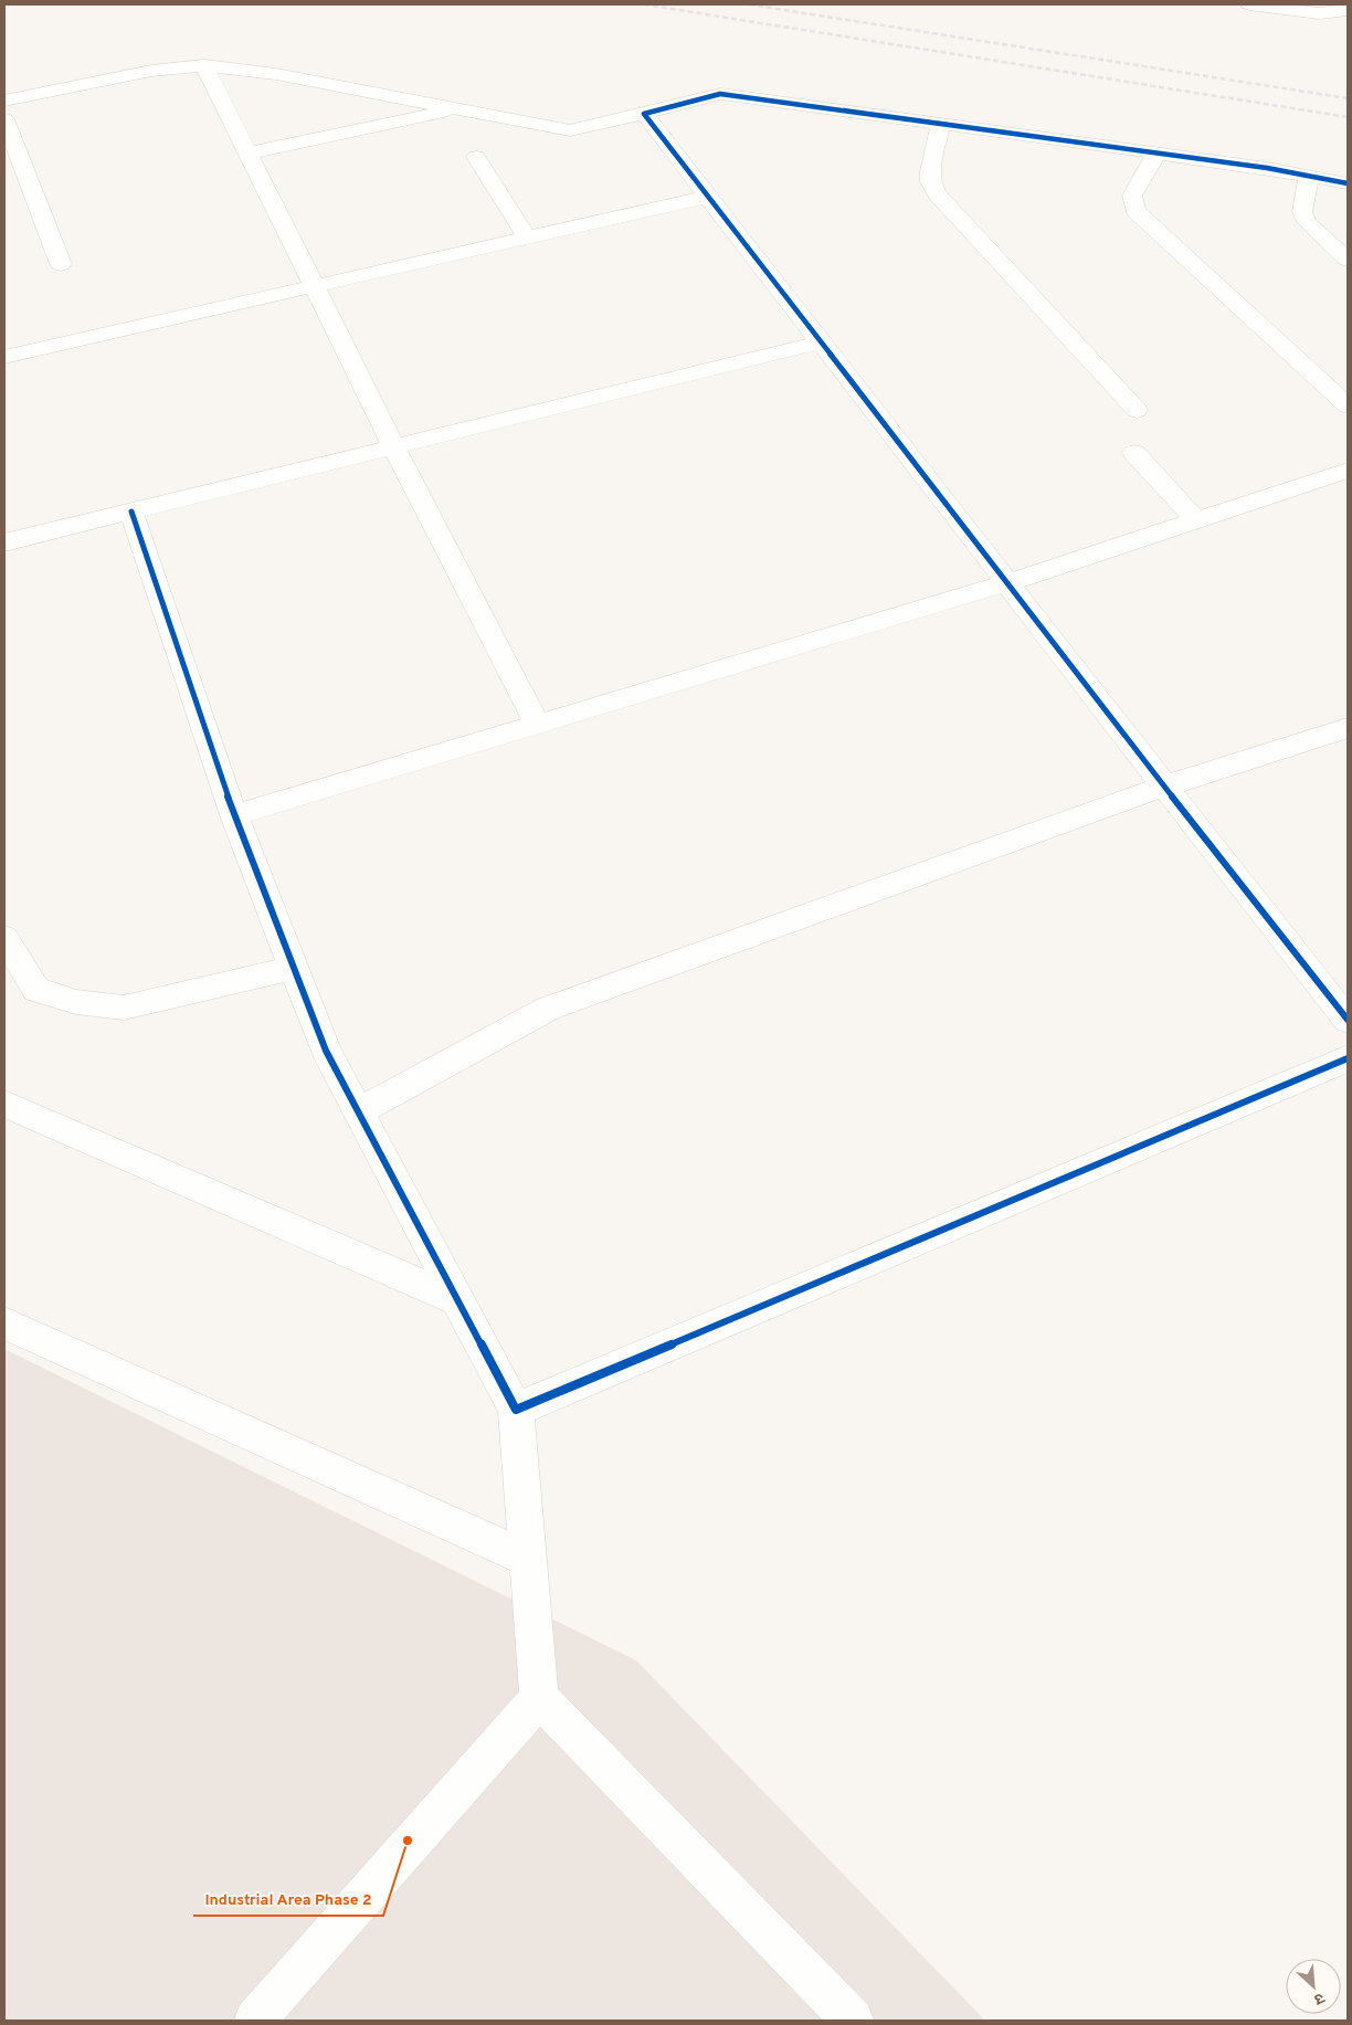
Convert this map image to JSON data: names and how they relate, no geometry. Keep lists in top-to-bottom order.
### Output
{
  "places": ["Industrial Area Phase 2"],
  "north": "bottom right"
}
